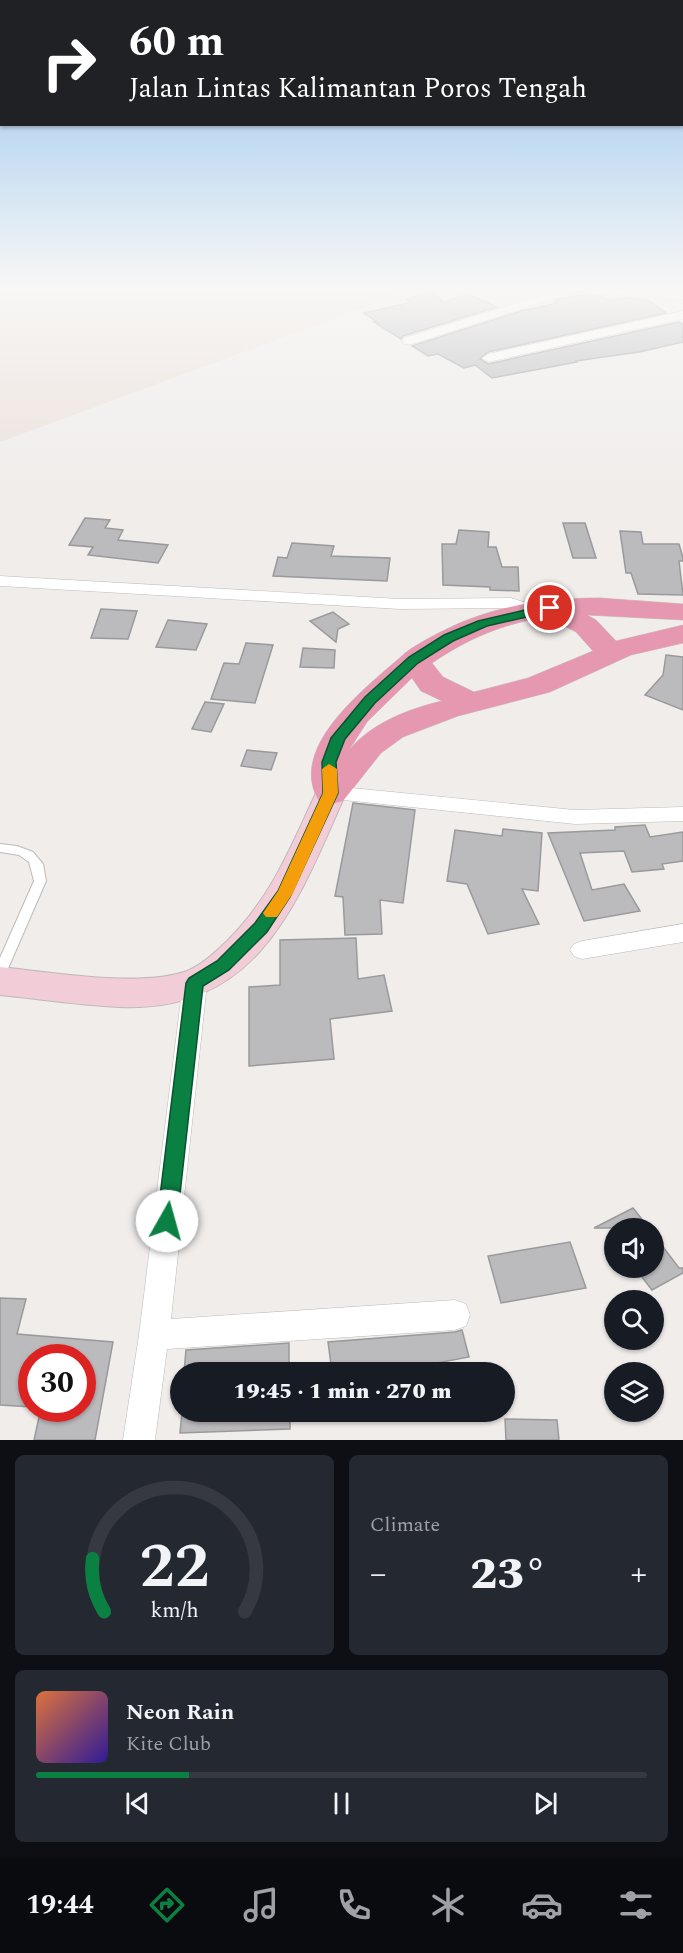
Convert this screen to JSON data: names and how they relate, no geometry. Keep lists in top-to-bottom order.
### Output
{
  "page": {
    "turn": ["60 m", "Jalan Lintas Kalimantan Poros Tengah"],
    "limit": "30",
    "trip": "19:45 · 1 min · 270 m",
    "tile": "Climate",
    "heat": ["−", "23°", "+"],
    "song": ["Neon Rain", "Kite Club"],
    "tabs": "19:44",
    "gauge": ["22", "km/h"]
  }
}
